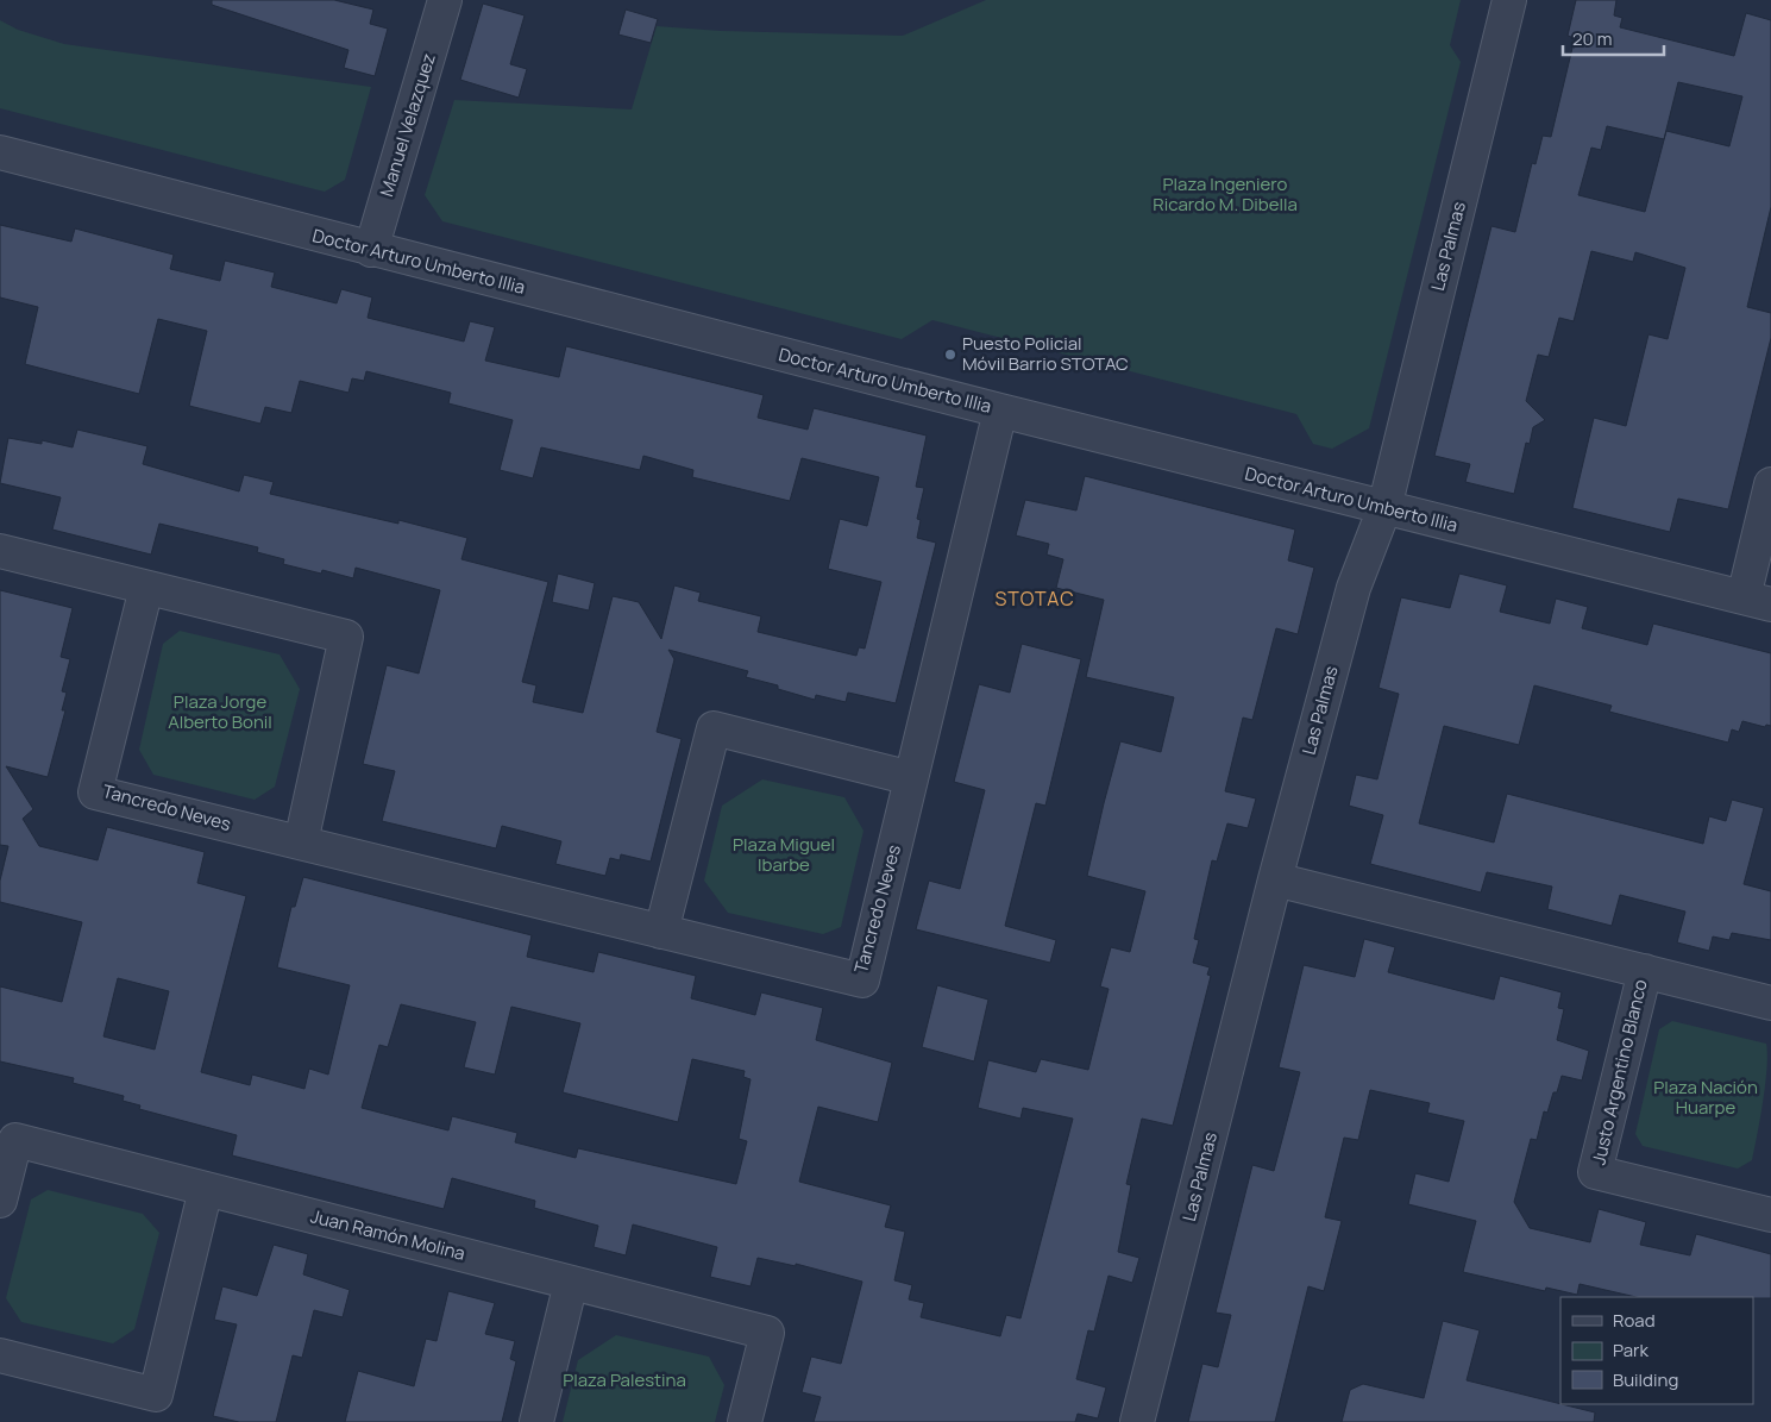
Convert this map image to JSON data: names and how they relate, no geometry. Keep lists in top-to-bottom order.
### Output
{
  "streets": {
    "street": [
      "Manuel Velazquez",
      "Las Palmas",
      "Doctor Arturo Umberto Illia",
      "Tancredo Neves",
      "Justo Argentino Blanco",
      "Juan Ramón Molina"
    ]
  },
  "crossings": [
    ["Manuel Velazquez", "Doctor Arturo Umberto Illia"],
    ["Las Palmas", "Doctor Arturo Umberto Illia"],
    ["Las Palmas", "Justo Argentino Blanco"],
    ["Doctor Arturo Umberto Illia", "Tancredo Neves"]
  ],
  "districts": ["STOTAC"],
  "parks": [
    "Plaza Ingeniero Ricardo M. Dibella",
    "Plaza Jorge Alberto Bonil",
    "Plaza Miguel Ibarbe",
    "Plaza Nación Huarpe",
    "Plaza Palestina"
  ],
  "places": ["Puesto Policial Móvil Barrio STOTAC"],
  "legend": ["Road", "Park", "Building"],
  "scale_bar": "20 m"
}
